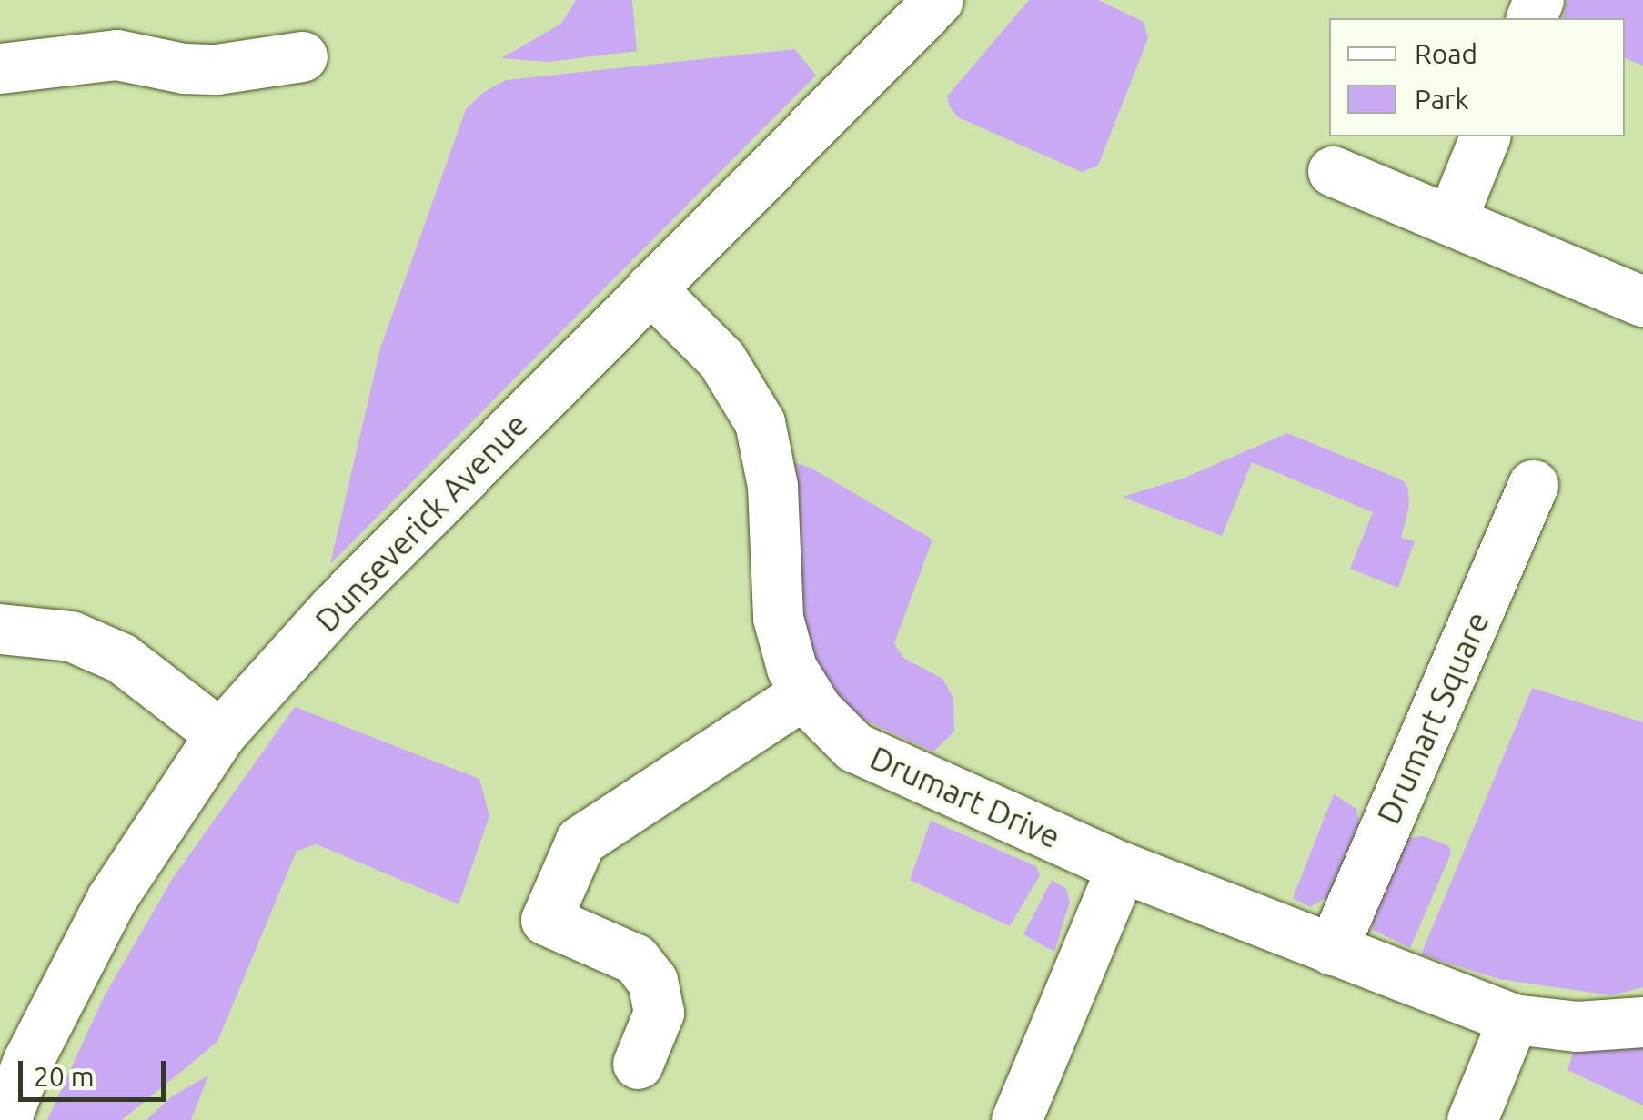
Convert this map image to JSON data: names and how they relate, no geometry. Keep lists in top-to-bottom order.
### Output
{
  "streets": {
    "street": ["Dunseverick Avenue", "Drumart Square", "Drumart Drive"]
  },
  "crossings": [
    ["Dunseverick Avenue", "Drumart Drive"],
    ["Drumart Square", "Drumart Drive"]
  ],
  "legend": ["Road", "Park"],
  "scale_bar": "20 m"
}
